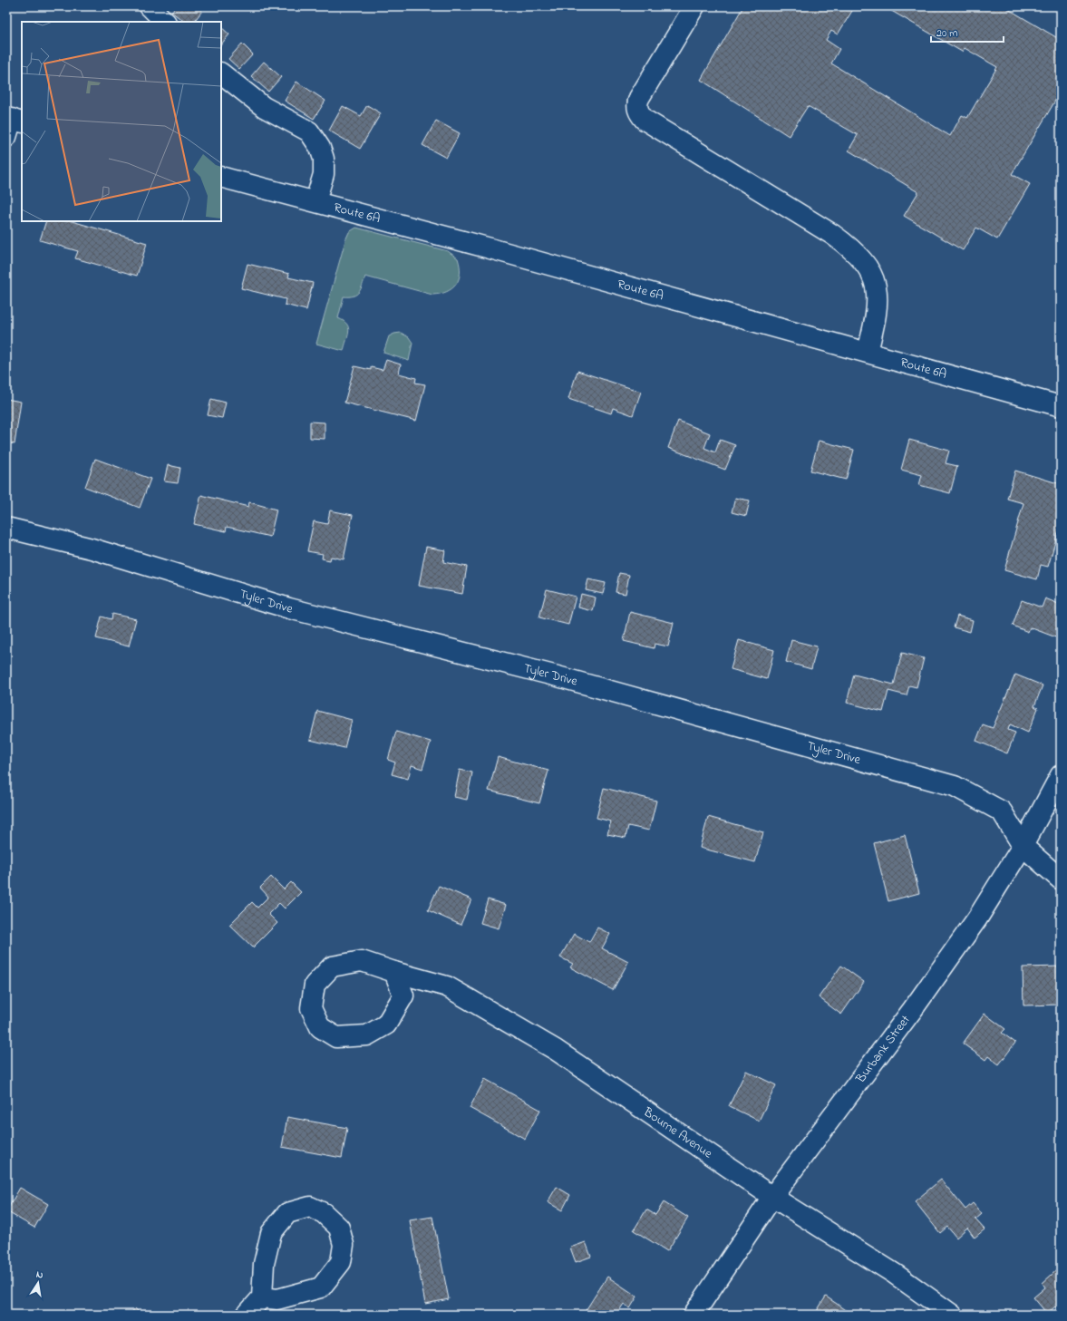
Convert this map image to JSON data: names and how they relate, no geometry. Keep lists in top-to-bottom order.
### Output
{
  "streets": {
    "street": [
      "Route 6A",
      "Tyler Drive",
      "Burbank Street",
      "Bourne Avenue"
    ]
  },
  "crossings": [
    ["Tyler Drive", "Burbank Street"],
    ["Burbank Street", "Bourne Avenue"]
  ],
  "scale_bar": "20 m",
  "north": "top"
}
